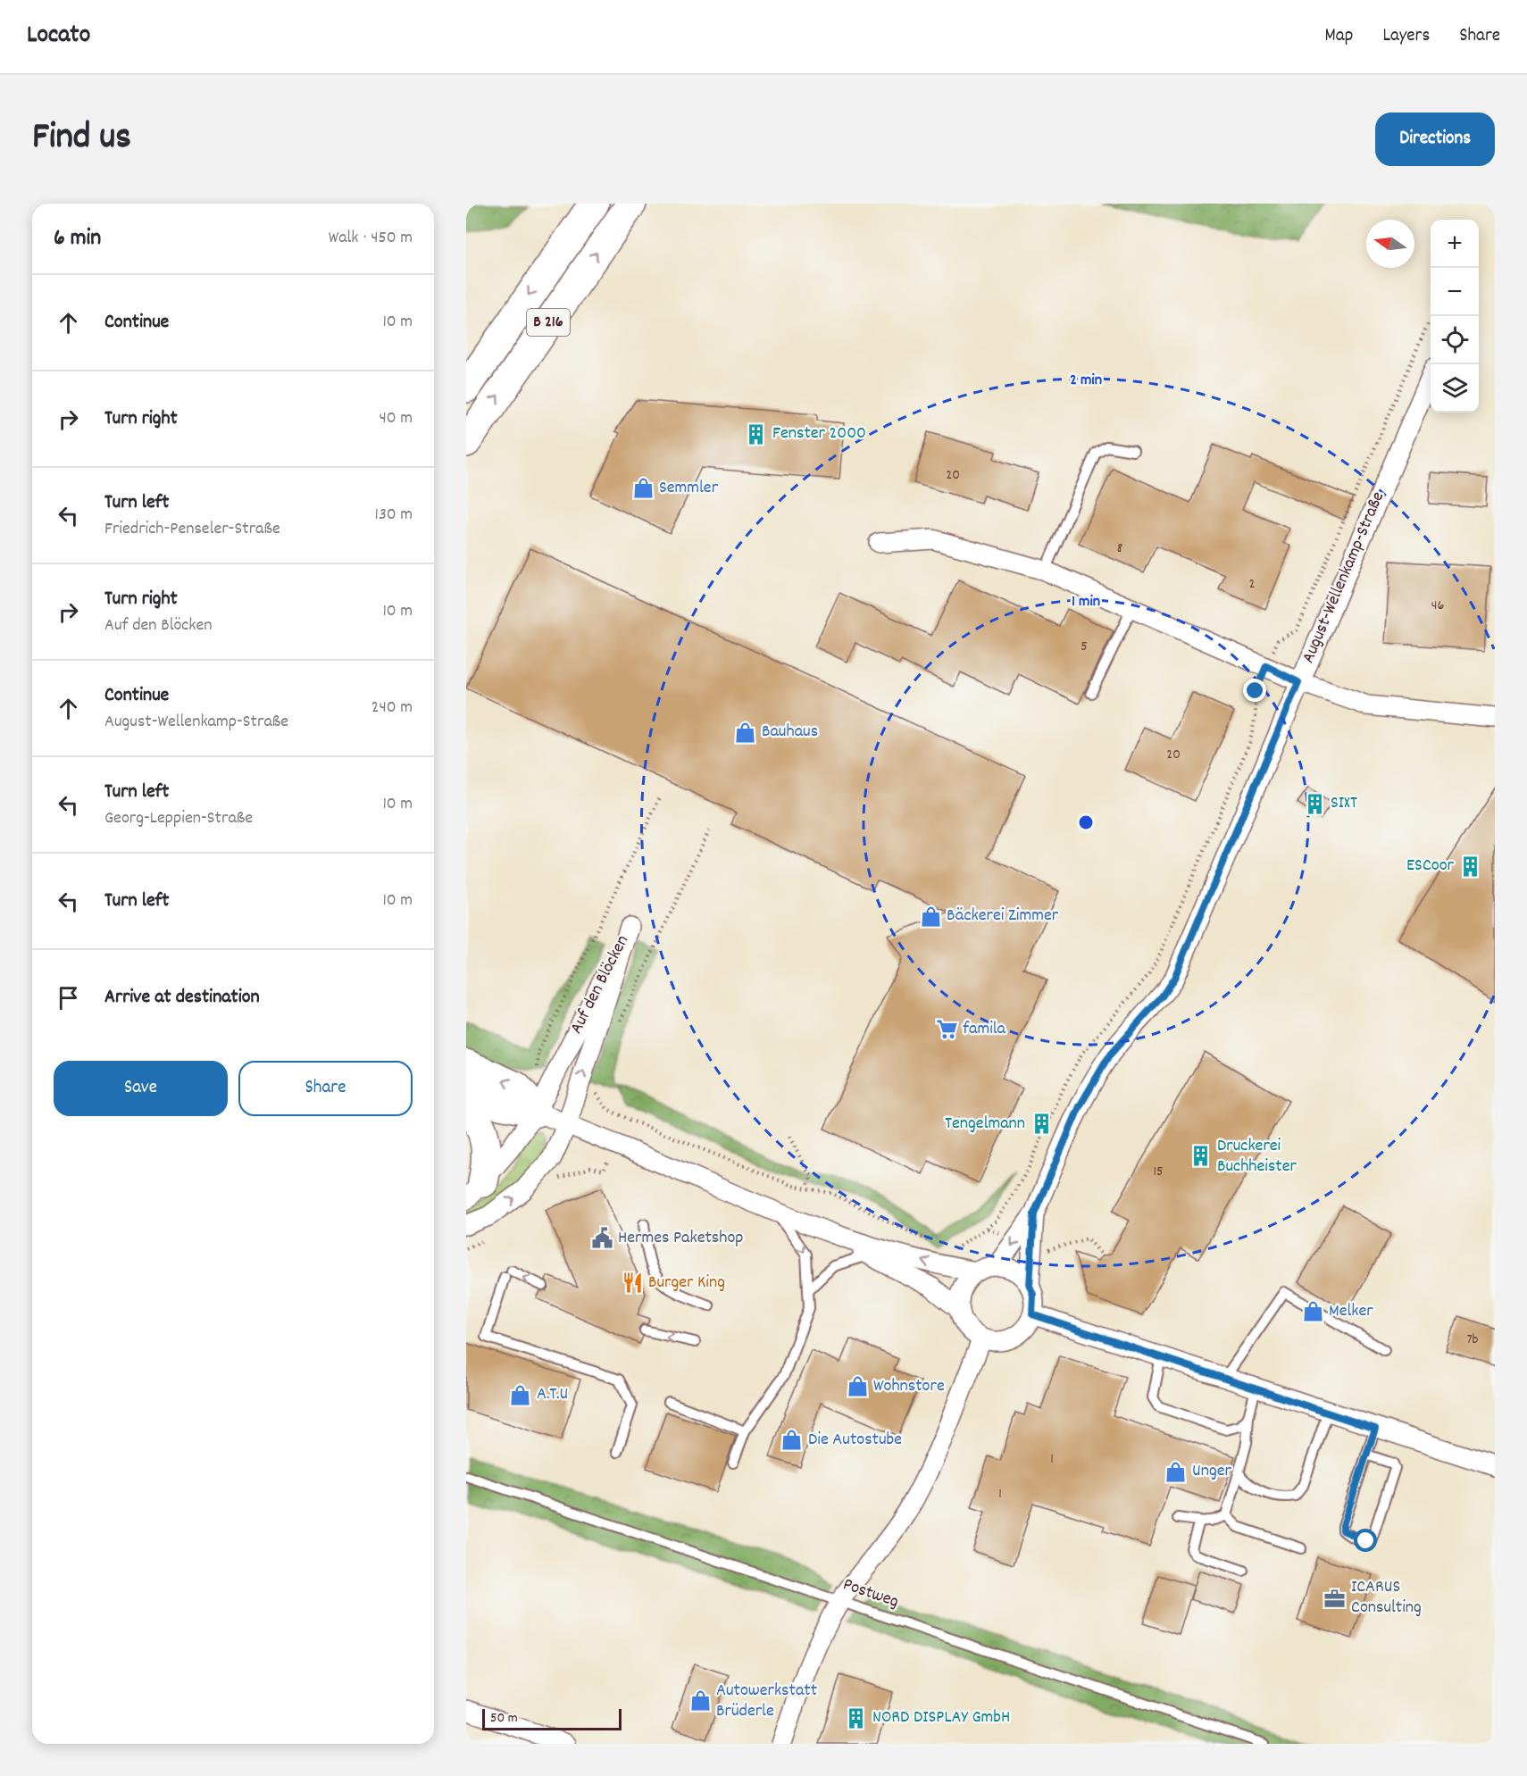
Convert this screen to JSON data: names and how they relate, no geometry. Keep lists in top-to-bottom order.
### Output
{
  "streets": {
    "highway": ["B 216"],
    "street": ["August-Wellenkamp-Straße", "Auf den Blöcken"],
    "lane": ["Postweg"]
  },
  "places": {
    "building": [
      "Fenster 2000",
      "SIXT",
      "ESCoor",
      "Tengelmann",
      "Druckerei Buchheister",
      "NORD DISPLAY GmbH"
    ],
    "shop": [
      "Semmler",
      "Bauhaus",
      "Bäckerei Zimmer",
      "Melker",
      "Wohnstore",
      "A.T.U",
      "Die Autostube",
      "Unger",
      "Autowerkstatt Brüderle"
    ],
    "supermarket": ["famila"],
    "public building": ["Hermes Paketshop"],
    "restaurant": ["Burger King"],
    "office": ["ICARUS Consulting"]
  },
  "house_numbers": [
    "20",
    "8",
    "2",
    "46",
    "5",
    "20",
    "15",
    "7b",
    "1",
    "1"
  ],
  "scale_bar": "50 m",
  "north": "left",
  "page": {
    "header": "Locato",
    "nav": ["Map", "Layers", "Share"],
    "title": "Find us",
    "buttons": [
      "Directions",
      ["Save", "Share"]
    ],
    "heading": ["6 min", "Walk · 450 m"],
    "map_buttons": ["+", "−"],
    "list": [
      ["Continue", "10 m"],
      ["Turn right", "40 m"],
      ["Turn left", "Friedrich-Penseler-Straße", "130 m"],
      ["Turn right", "Auf den Blöcken", "10 m"],
      ["Continue", "August-Wellenkamp-Straße", "240 m"],
      ["Turn left", "Georg-Leppien-Straße", "10 m"],
      ["Turn left", "10 m"],
      "Arrive at destination"
    ],
    "scale": "50 m"
  },
  "rings": ["2 min", "1 min"]
}
